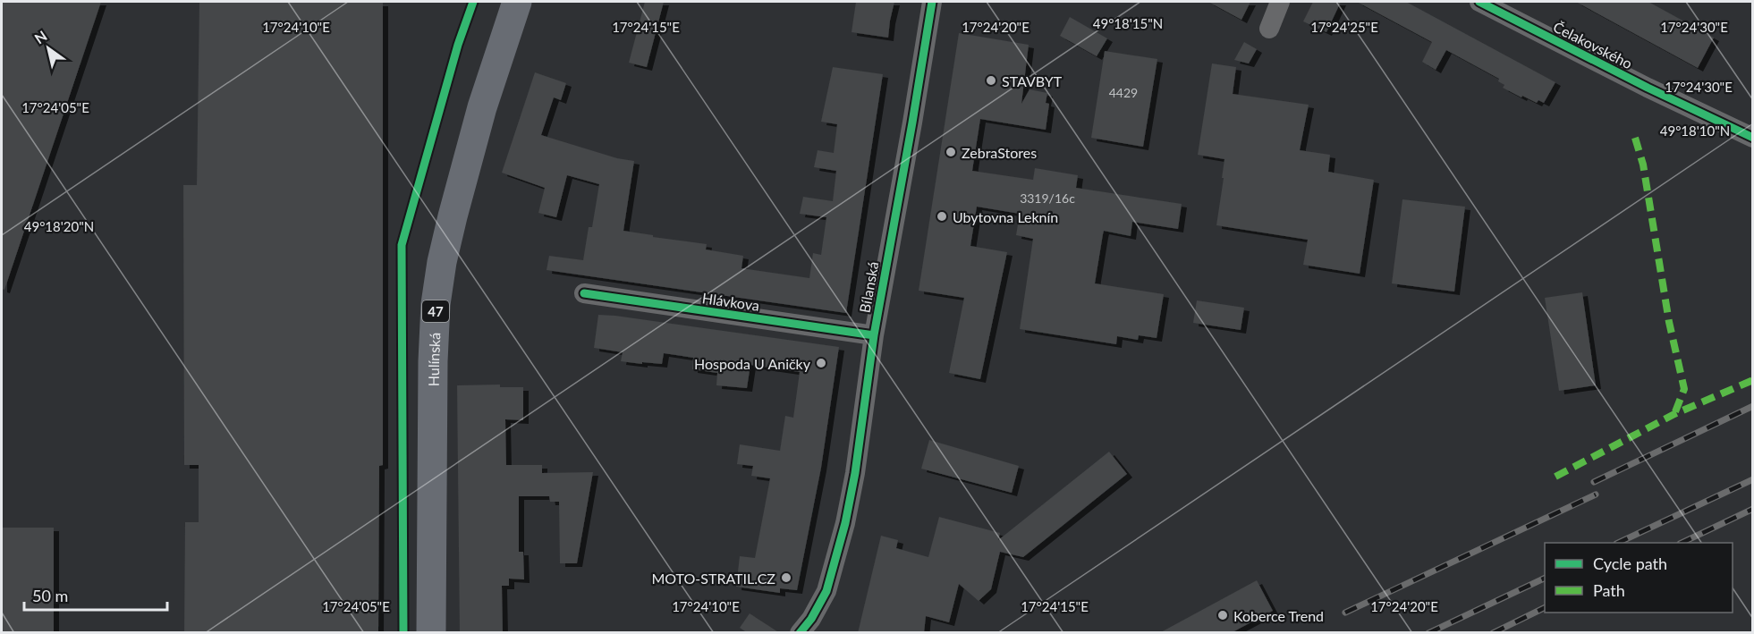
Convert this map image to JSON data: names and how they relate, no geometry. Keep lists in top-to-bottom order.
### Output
{
  "streets": {
    "main road": ["47", "Hulínská"],
    "street": ["Čelakovského", "Bílanská", "Hlávkova"]
  },
  "crossings": [
    ["Bílanská", "Hlávkova"]
  ],
  "places": [
    "STAVBYT",
    "ZebraStores",
    "Ubytovna Leknín",
    "Hospoda U Aničky",
    "MOTO-STRATIL.CZ",
    "Koberce Trend"
  ],
  "house_numbers": ["4429", "3319/16c"],
  "legend": ["Cycle path", "Path"],
  "scale_bar": "50 m",
  "north": "top left",
  "coordinates": [
    "49°18'15\"N",
    "17°24'10\"E",
    "17°24'15\"E",
    "17°24'20\"E",
    "17°24'25\"E",
    "17°24'30\"E",
    "17°24'05\"E",
    "49°18'10\"N",
    "49°18'20\"N"
  ]
}
